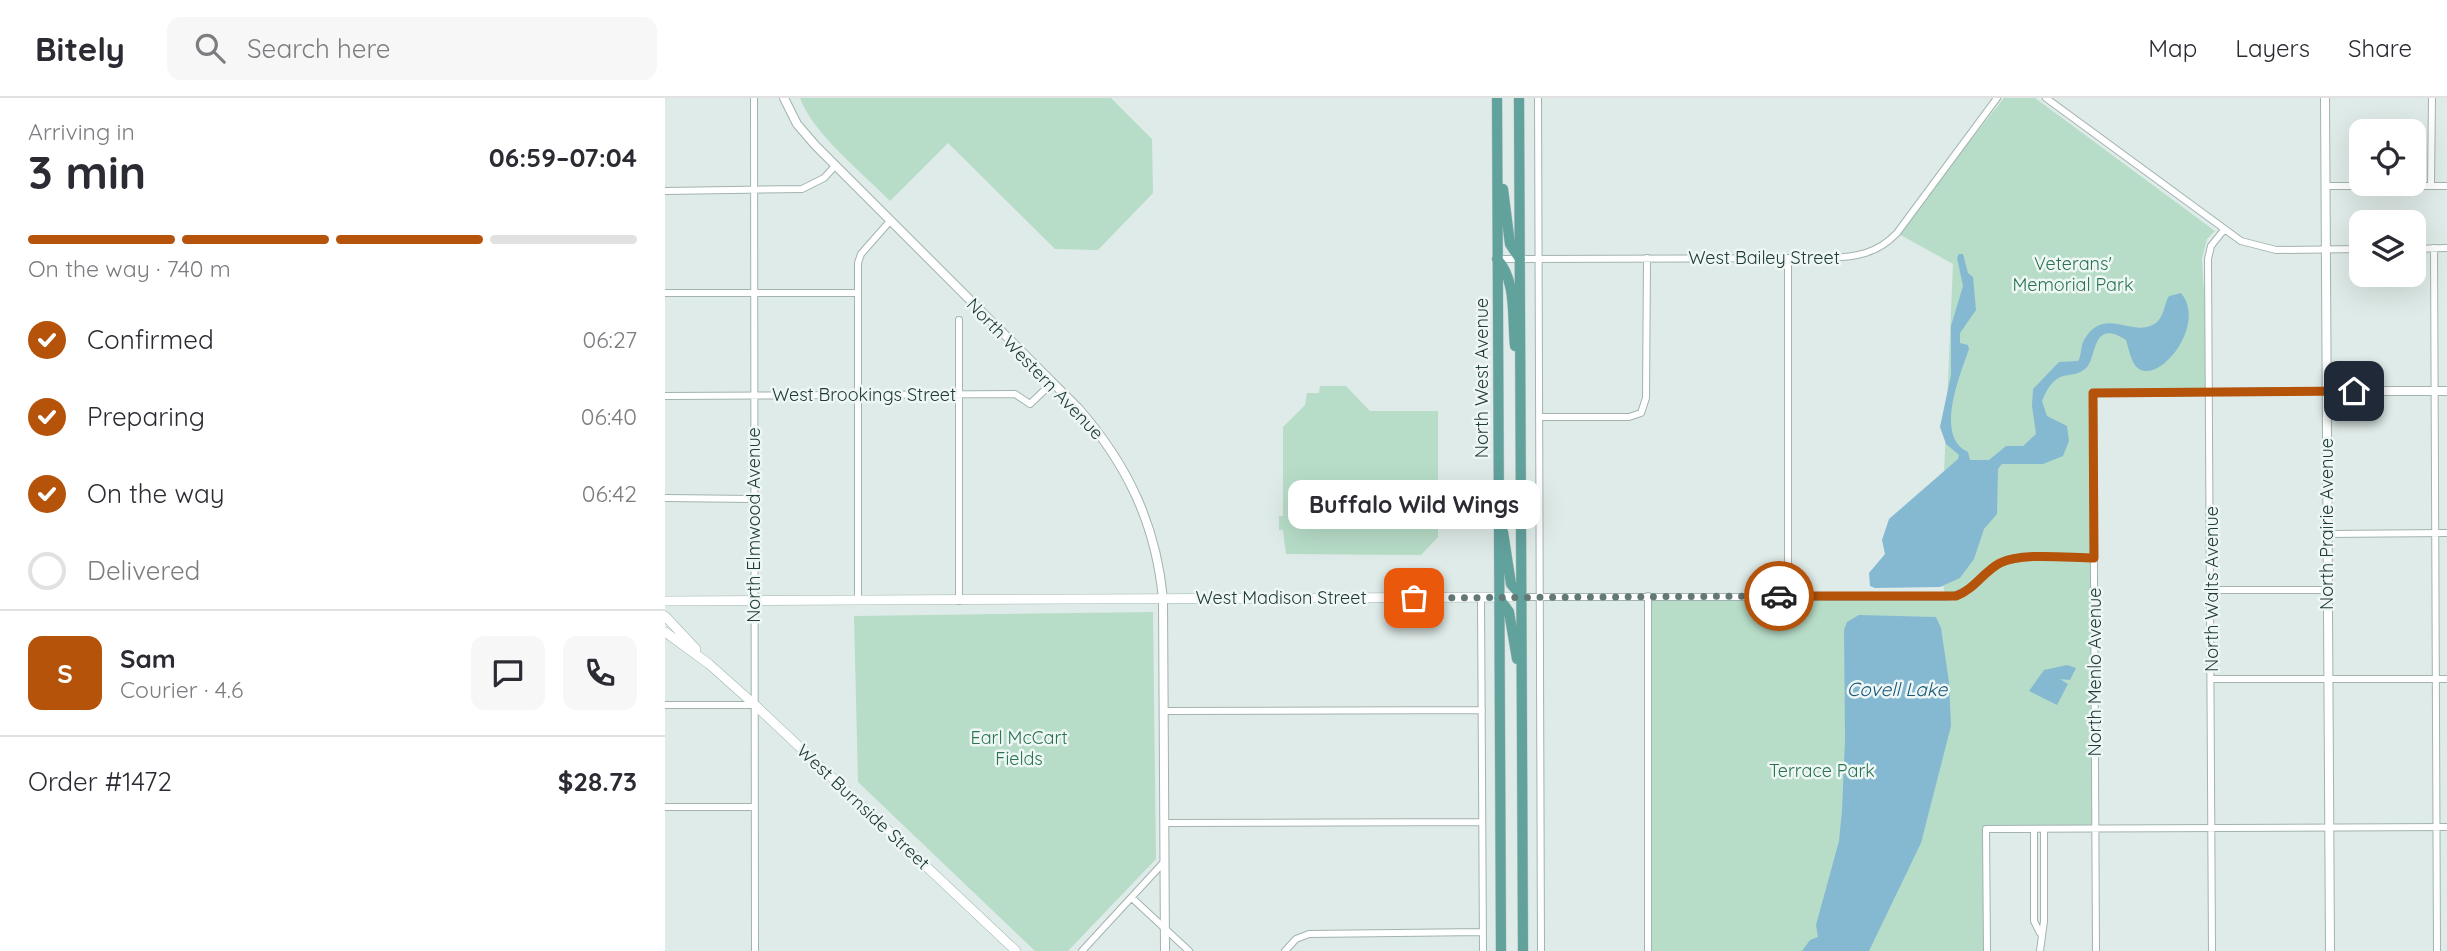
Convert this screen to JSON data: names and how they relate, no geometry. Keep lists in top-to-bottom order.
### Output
{
  "streets": {
    "main road": ["North West Avenue", "West Madison Street", "West Burnside Street"],
    "street": [
      "West Bailey Street",
      "North Western Avenue",
      "West Brookings Street",
      "North Prairie Avenue",
      "North Elmwood Avenue",
      "North Walts Avenue",
      "North Menlo Avenue"
    ]
  },
  "crossings": [
    ["West Bailey Street", "North West Avenue"],
    ["North Western Avenue", "West Brookings Street"],
    ["North Western Avenue", "West Madison Street"],
    ["North West Avenue", "West Madison Street"],
    ["West Brookings Street", "North Elmwood Avenue"],
    ["North Elmwood Avenue", "West Madison Street"],
    ["North Elmwood Avenue", "West Burnside Street"],
    ["North Walts Avenue", "North Menlo Avenue"],
    ["West Madison Street", "North Menlo Avenue"]
  ],
  "water": ["Covell Lake"],
  "parks": ["Veterans' Memorial Park", "Earl McCart Fields", "Terrace Park"],
  "places": ["Buffalo Wild Wings"],
  "page": {
    "header": "Bitely",
    "search": "Search here",
    "nav": ["Map", "Layers", "Share"],
    "heading": ["3 min", "Arriving in", "06:59–07:04"],
    "panel": [
      "Sam",
      "Courier · 4.6",
      "Order #1472",
      "$28.73"
    ],
    "bar": "On the way · 740 m",
    "list": [
      ["Confirmed", "06:27"],
      ["Preparing", "06:40"],
      ["On the way", "06:42"],
      "Delivered"
    ],
    "bubble": "Buffalo Wild Wings",
    "round": "S"
  }
}
